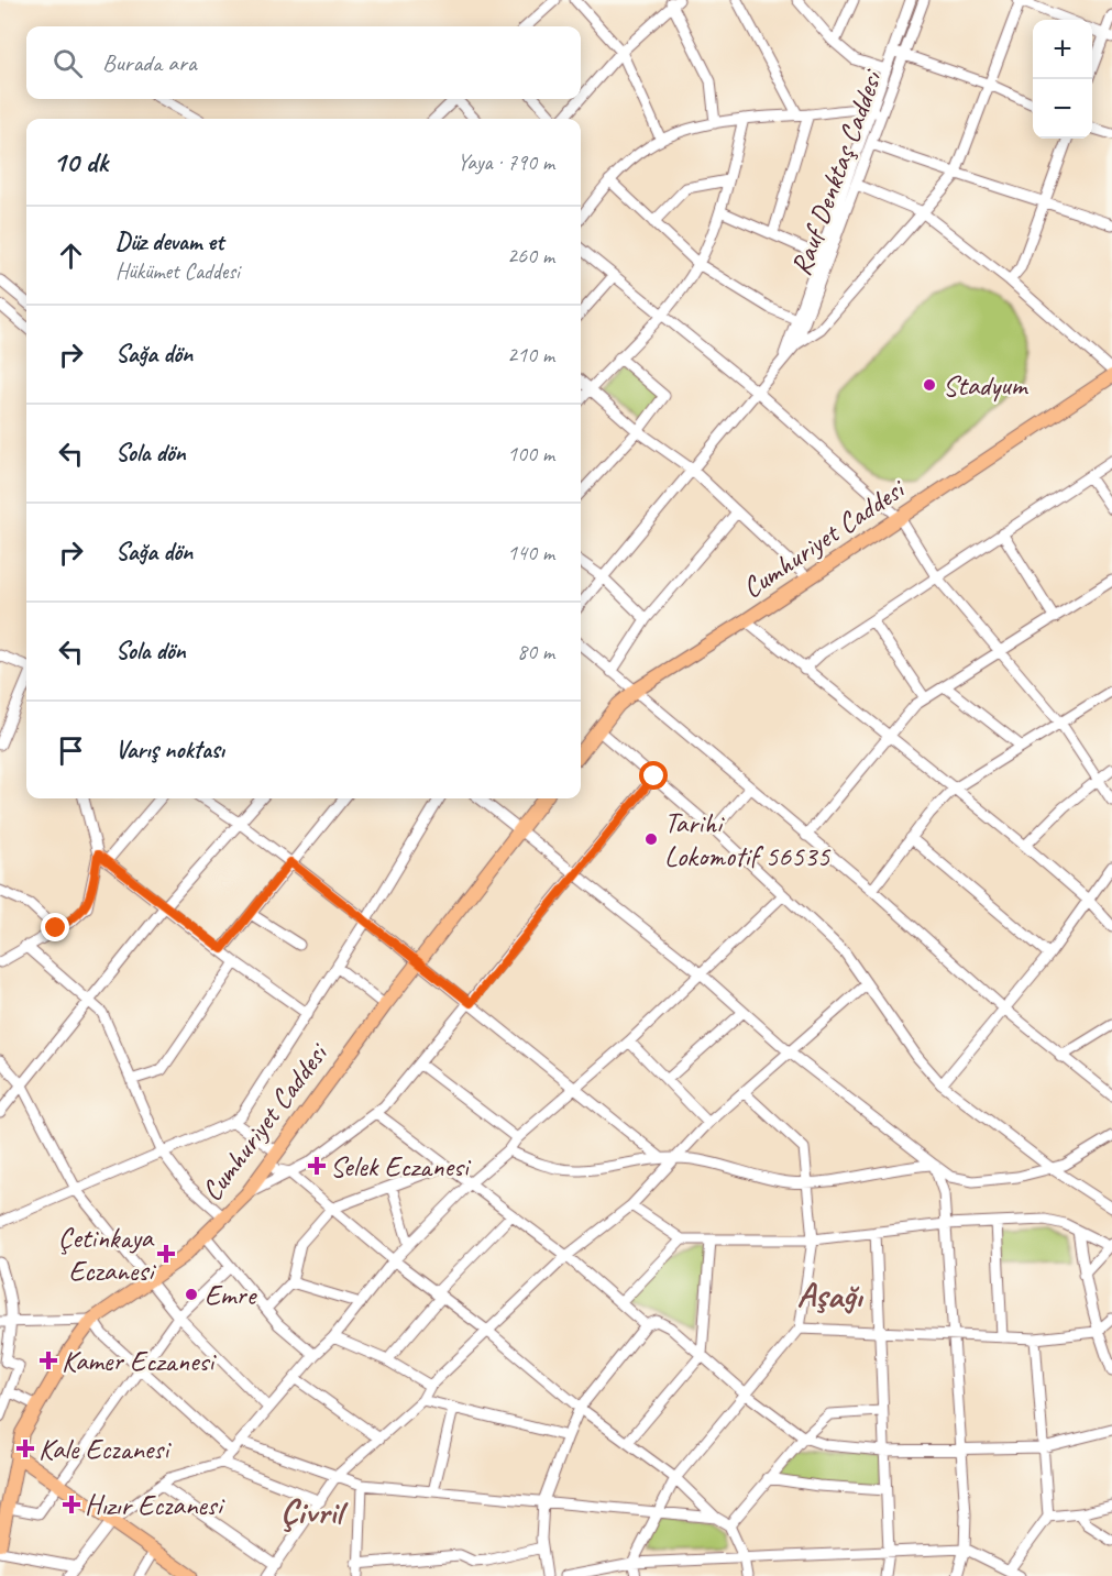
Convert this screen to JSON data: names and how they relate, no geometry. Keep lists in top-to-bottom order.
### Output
{
  "streets": {
    "main road": ["Cumhuriyet Caddesi"],
    "street": ["Rauf Denktaş Caddesi"]
  },
  "districts": ["Aşağı", "Çivril"],
  "places": {
    "other": ["Stadyum", "Tarihi Lokomotif 56535", "Emre"],
    "health": [
      "Selek Eczanesi",
      "Çetinkaya Eczanesi",
      "Kamer Eczanesi",
      "Kale Eczanesi",
      "Hızır Eczanesi"
    ]
  },
  "page": {
    "map_buttons": ["+", "−"],
    "search": "Burada ara",
    "heading": ["10 dk", "Yaya · 790 m"],
    "list": [
      ["Düz devam et", "Hükümet Caddesi", "260 m"],
      ["Sağa dön", "210 m"],
      ["Sola dön", "100 m"],
      ["Sağa dön", "140 m"],
      ["Sola dön", "80 m"],
      "Varış noktası"
    ]
  }
}
